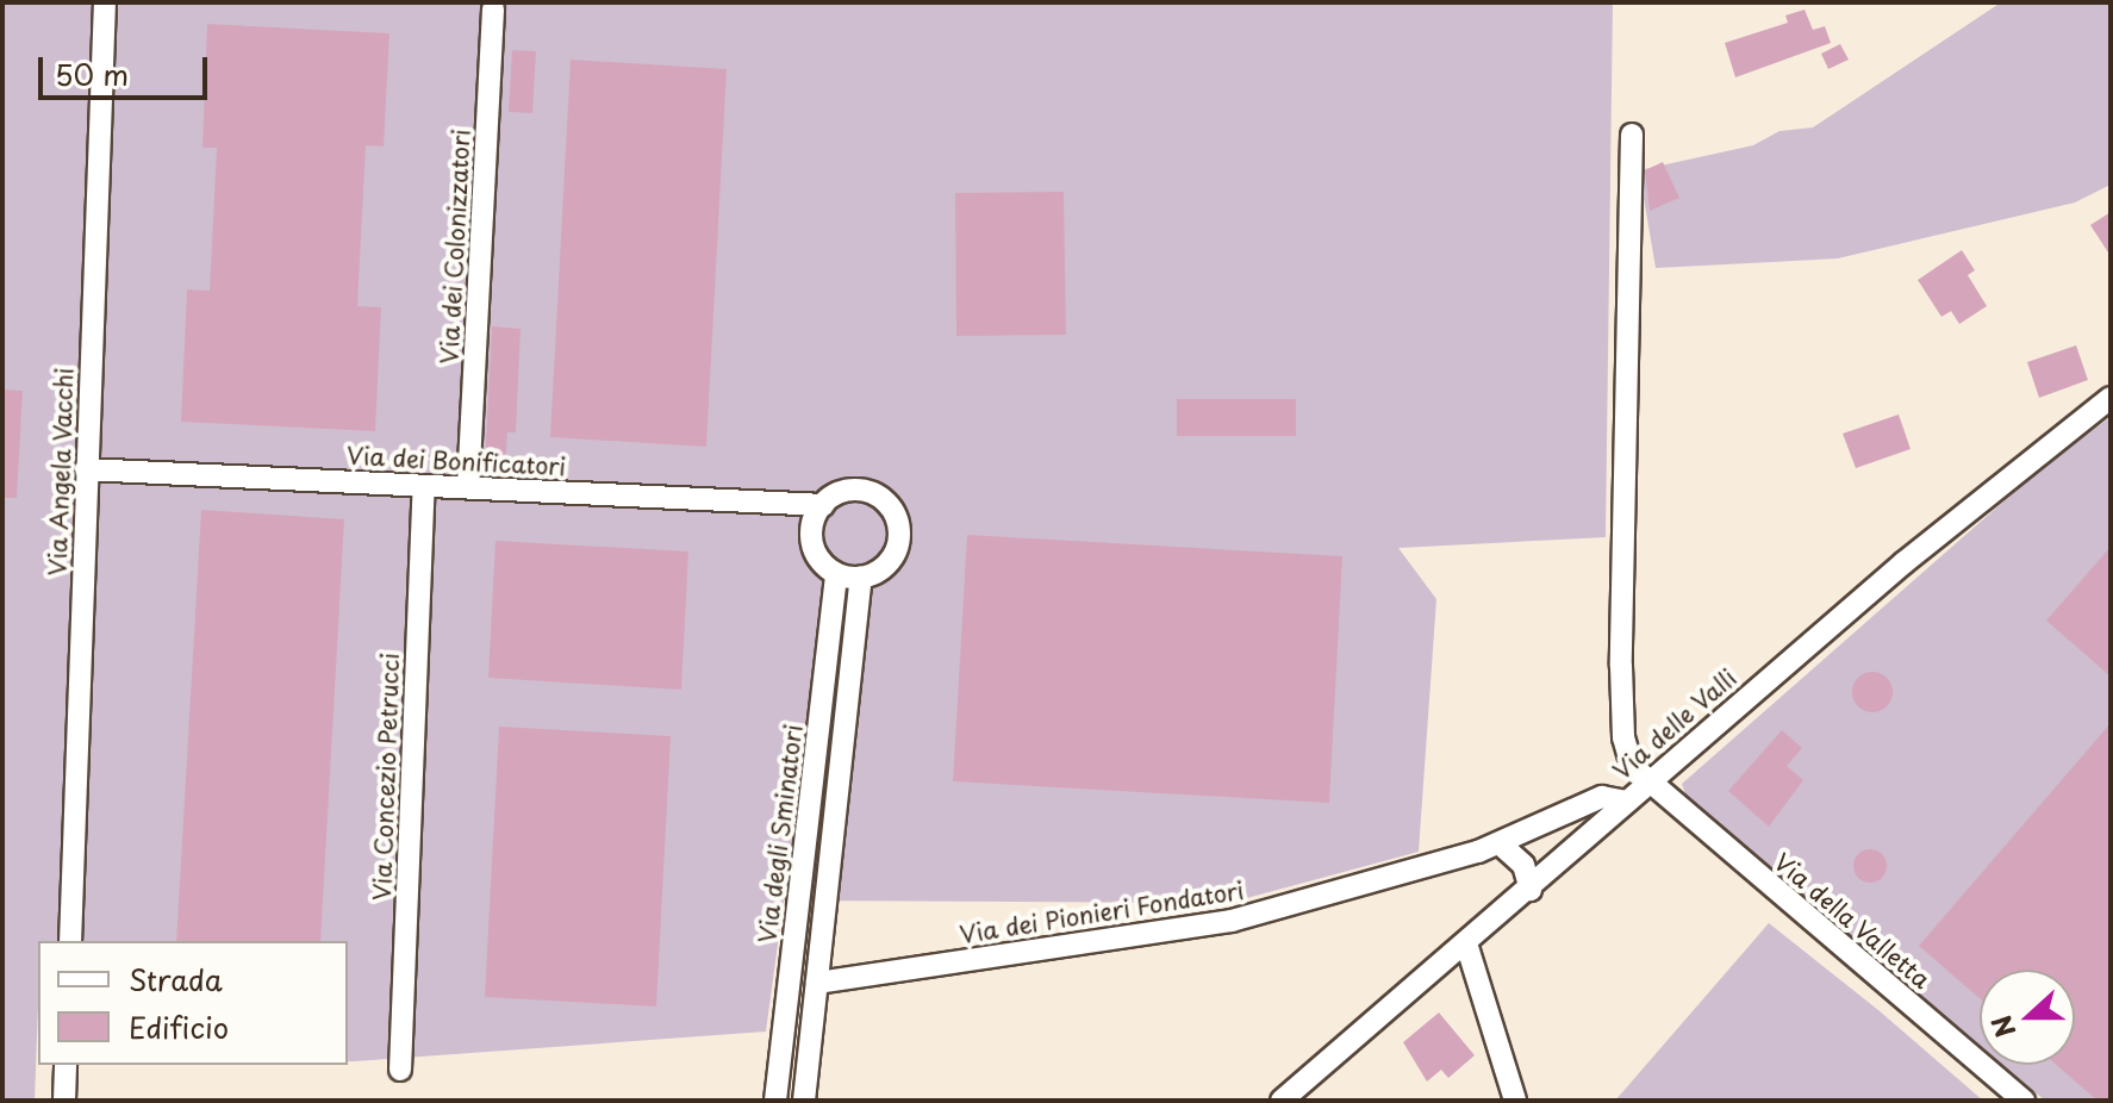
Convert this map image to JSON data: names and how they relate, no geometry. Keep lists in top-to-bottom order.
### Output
{
  "streets": {
    "street": [
      "Via dei Colonizzatori",
      "Via dei Bonificatori",
      "Via Angela Vacchi",
      "Via delle Valli",
      "Via Concezio Petrucci",
      "Via degli Sminatori",
      "Via dei Pionieri Fondatori",
      "Via della Valletta"
    ]
  },
  "crossings": [
    ["Via dei Colonizzatori", "Via dei Bonificatori"],
    ["Via dei Bonificatori", "Via Angela Vacchi"],
    ["Via dei Bonificatori", "Via Concezio Petrucci"],
    ["Via dei Bonificatori", "Via degli Sminatori"],
    ["Via delle Valli", "Via dei Pionieri Fondatori"],
    ["Via delle Valli", "Via della Valletta"]
  ],
  "legend": ["Strada", "Edificio"],
  "scale_bar": "50 m",
  "north": "left"
}
